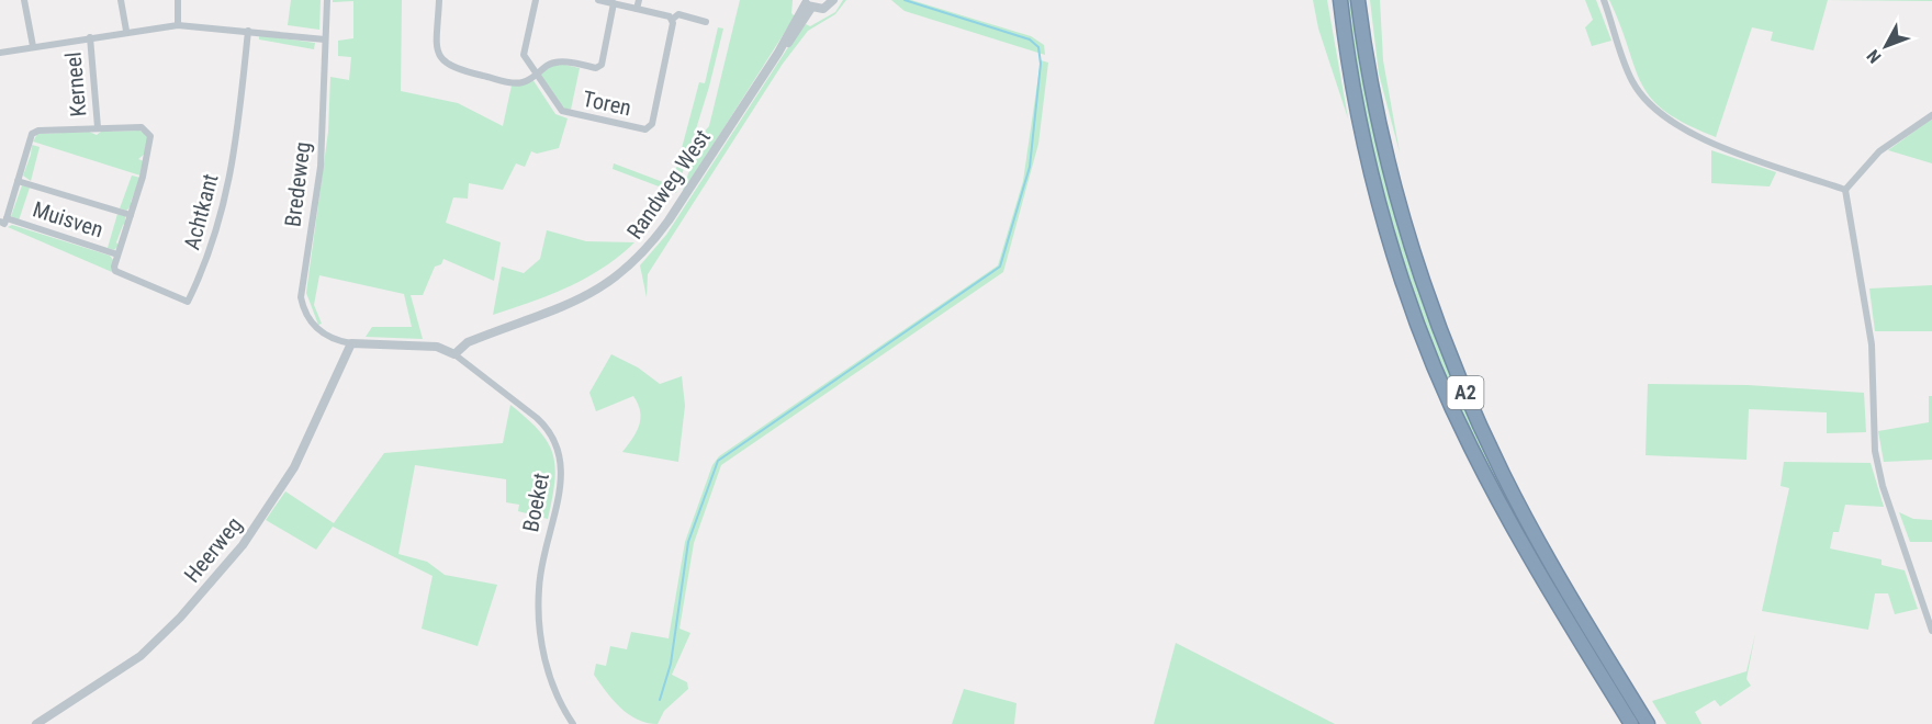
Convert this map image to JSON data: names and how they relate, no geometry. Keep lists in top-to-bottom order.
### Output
{
  "streets": {
    "highway": ["A2"],
    "street": [
      "Kerneel",
      "Toren",
      "Bredeweg",
      "Randweg West",
      "Achtkant",
      "Muisven",
      "Boeket",
      "Heerweg"
    ]
  },
  "crossings": [
    ["Kerneel", "Bredeweg"],
    ["Kerneel", "Achtkant"],
    ["Bredeweg", "Boeket"],
    ["Bredeweg", "Heerweg"],
    ["Randweg West", "Boeket"],
    ["Achtkant", "Muisven"],
    ["Boeket", "Heerweg"]
  ],
  "north": "bottom left"
}
